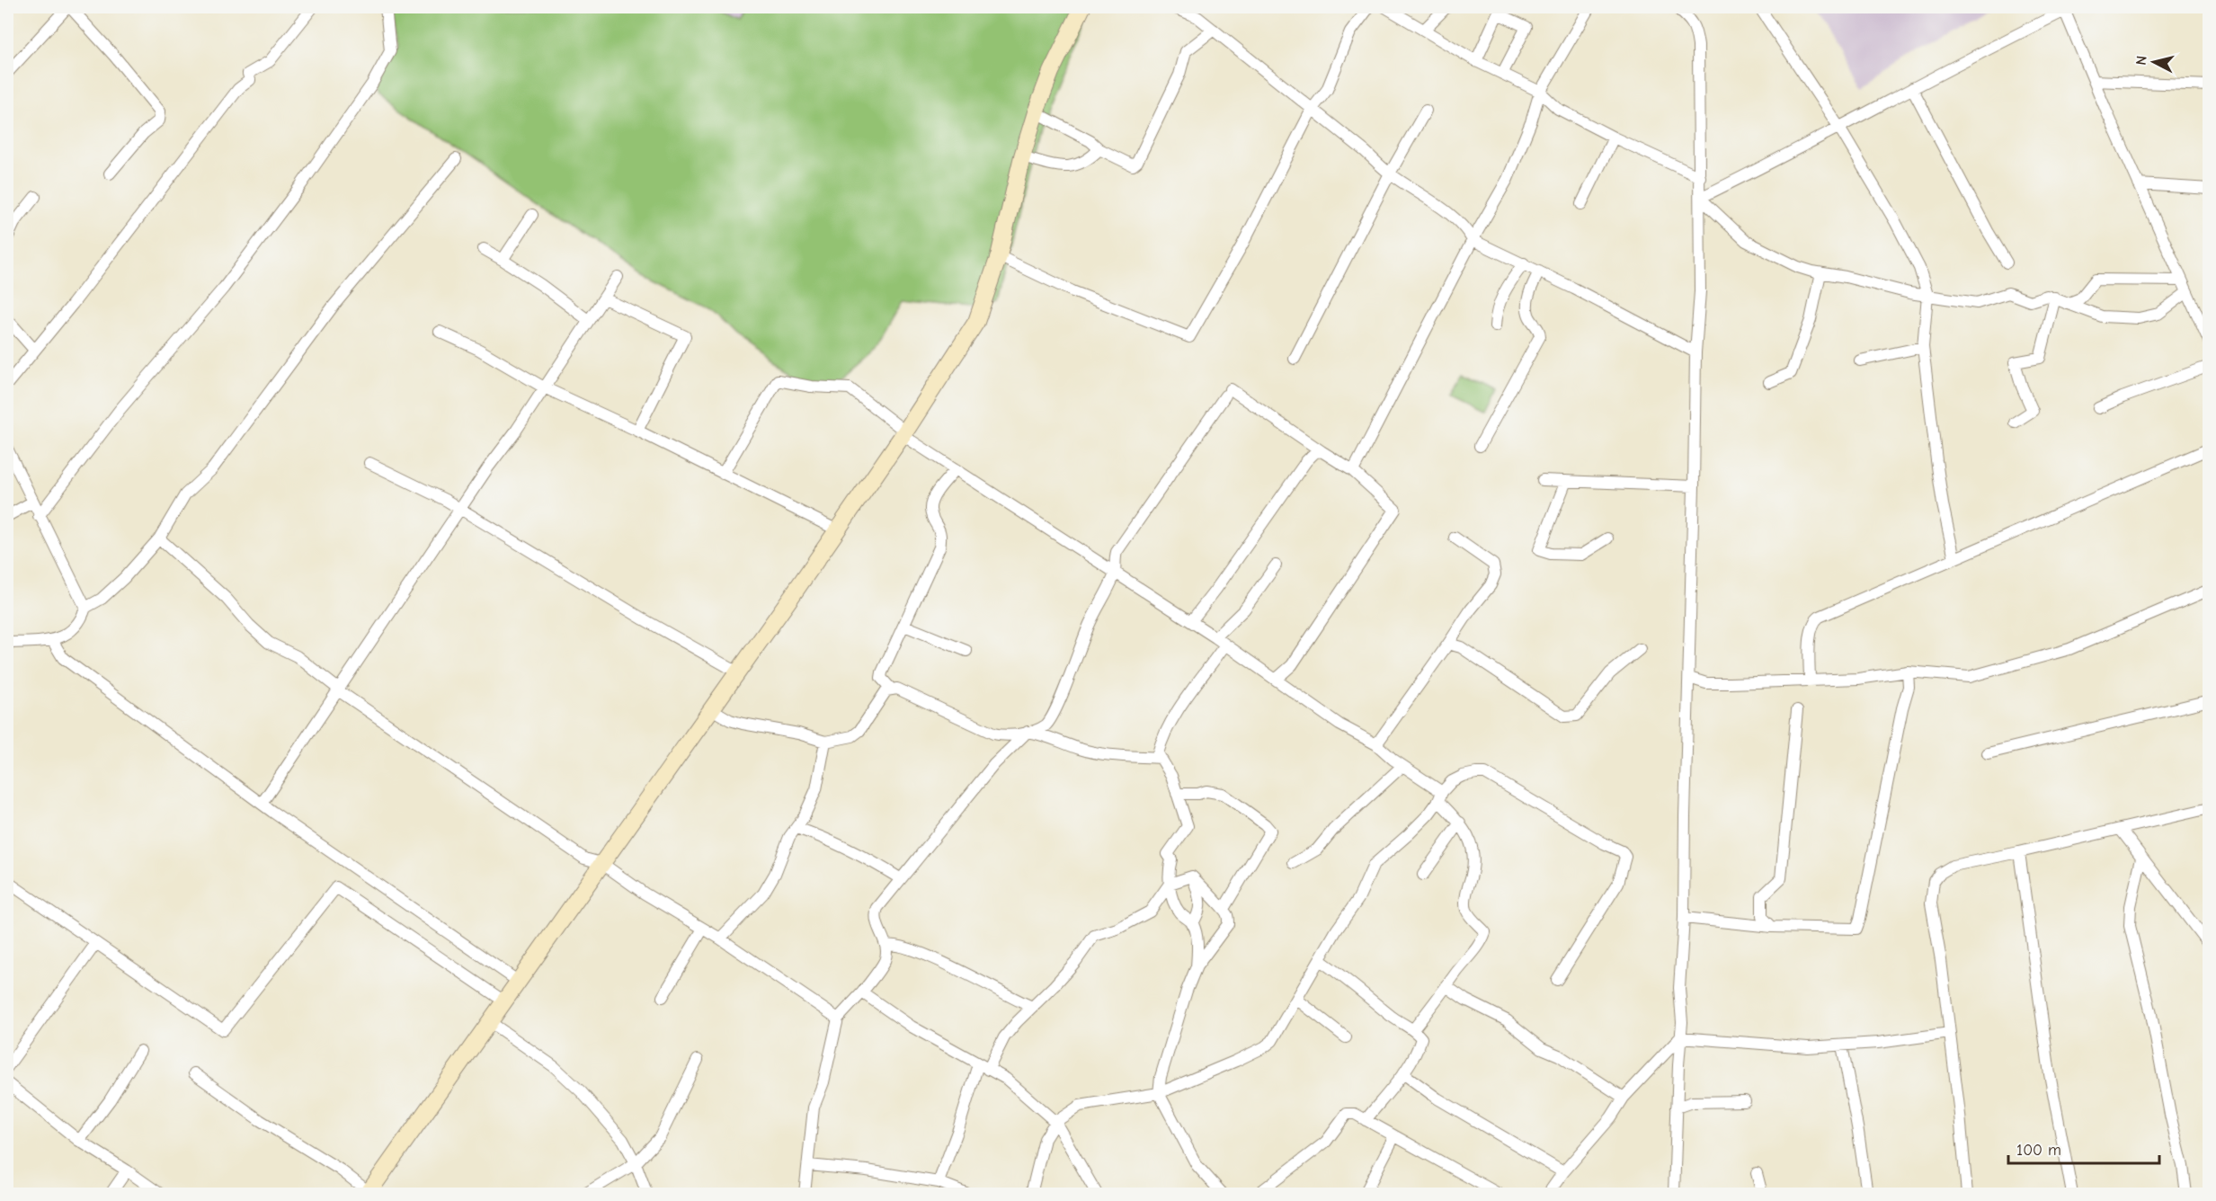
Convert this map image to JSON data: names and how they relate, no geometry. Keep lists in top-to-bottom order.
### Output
{
  "scale_bar": "100 m",
  "north": "left"
}
